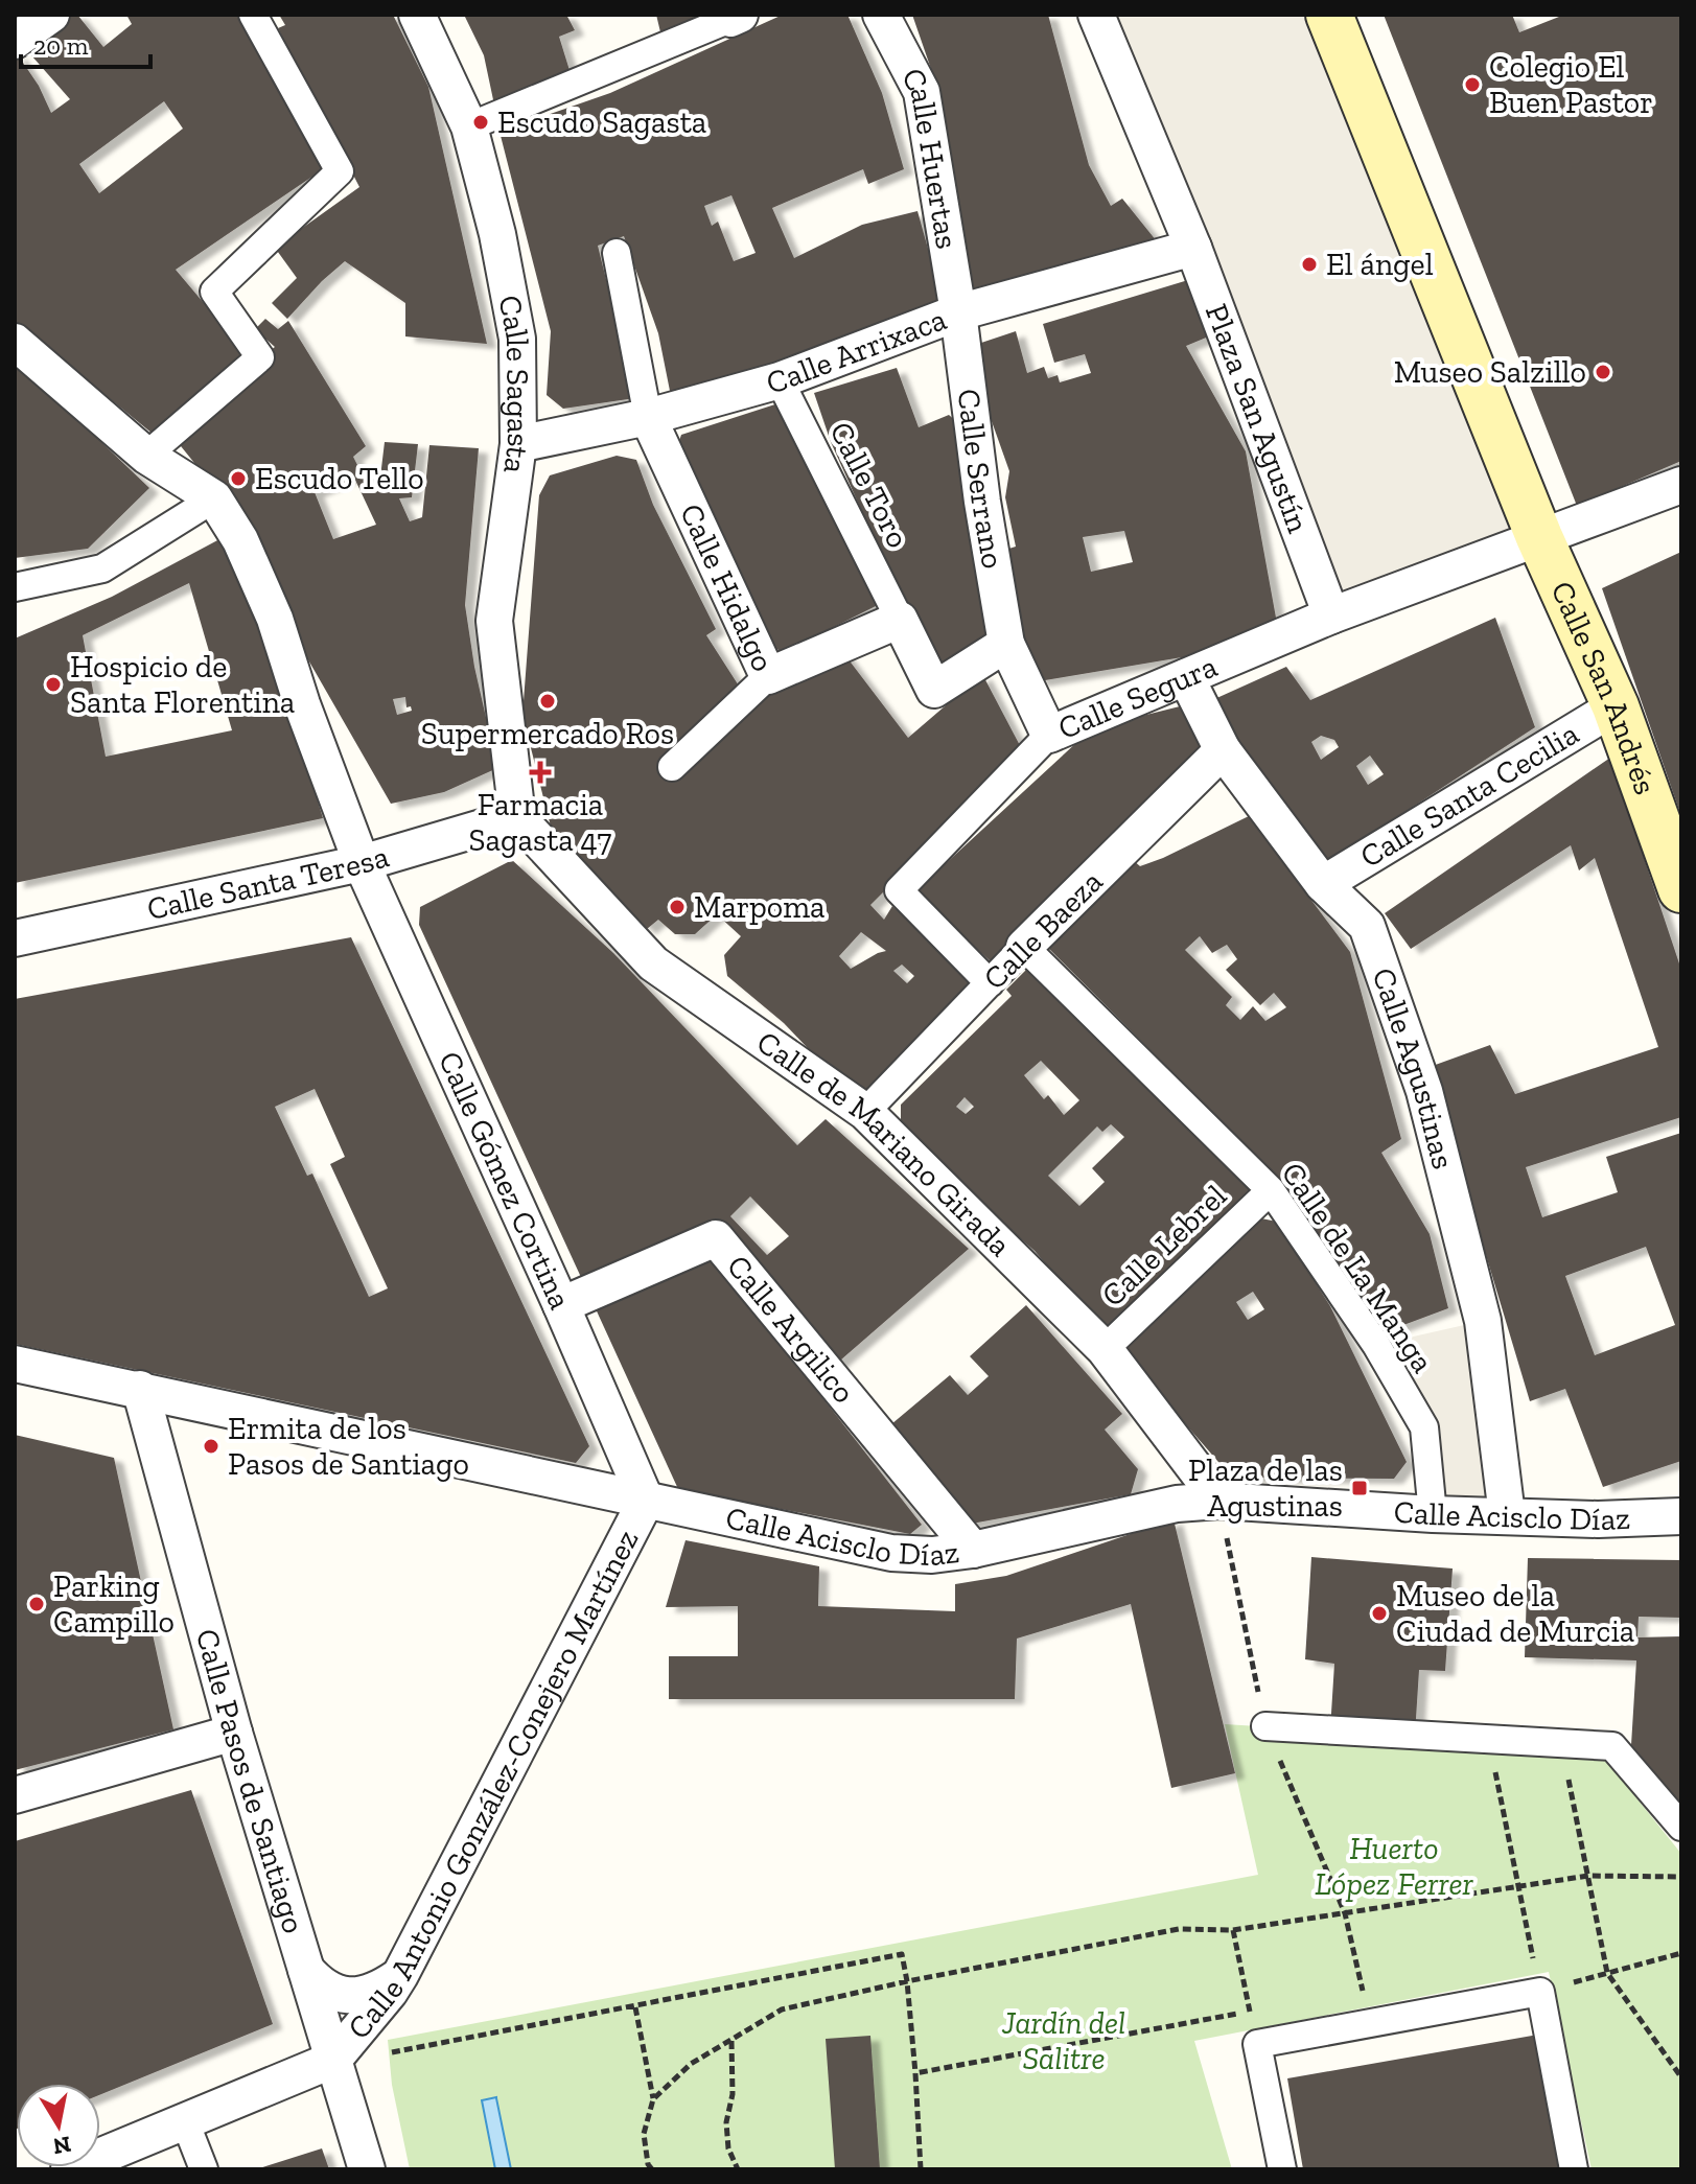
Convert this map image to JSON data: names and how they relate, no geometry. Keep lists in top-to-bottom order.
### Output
{
  "streets": {
    "main road": ["Calle San Andrés"],
    "street": [
      "Calle Huertas",
      "Calle Arrixaca",
      "Calle Sagasta",
      "Plaza San Agustín",
      "Calle Serrano",
      "Calle Toro",
      "Calle Hidalgo",
      "Calle Segura",
      "Calle Santa Cecilia",
      "Calle Santa Teresa",
      "Calle Baeza",
      "Calle Agustinas",
      "Calle de Mariano Girada",
      "Calle Gómez Cortina",
      "Calle Lebrel",
      "Calle de La Manga",
      "Calle Argilico",
      "Calle Acisclo Díaz",
      "Calle Pasos de Santiago",
      "Calle Antonio González-Conejero Martínez"
    ]
  },
  "crossings": [
    ["Calle Huertas", "Calle Arrixaca"],
    ["Calle Huertas", "Calle Serrano"],
    ["Calle Arrixaca", "Calle Sagasta"],
    ["Calle Arrixaca", "Plaza San Agustín"],
    ["Calle Arrixaca", "Calle Serrano"],
    ["Calle Arrixaca", "Calle Toro"],
    ["Calle Arrixaca", "Calle Hidalgo"],
    ["Calle Sagasta", "Calle Santa Teresa"],
    ["Calle Sagasta", "Calle de Mariano Girada"],
    ["Plaza San Agustín", "Calle Segura"],
    ["Calle Serrano", "Calle Segura"],
    ["Calle Toro", "Calle Hidalgo"],
    ["Calle San Andrés", "Calle Santa Cecilia"],
    ["Calle Segura", "Calle Agustinas"],
    ["Calle Santa Cecilia", "Calle Agustinas"],
    ["Calle Santa Teresa", "Calle de Mariano Girada"],
    ["Calle Santa Teresa", "Calle Gómez Cortina"],
    ["Calle Baeza", "Calle Agustinas"],
    ["Calle Baeza", "Calle de Mariano Girada"],
    ["Calle Baeza", "Calle de La Manga"],
    ["Calle Agustinas", "Calle Acisclo Díaz"],
    ["Calle de Mariano Girada", "Calle Lebrel"],
    ["Calle de Mariano Girada", "Calle Acisclo Díaz"],
    ["Calle Gómez Cortina", "Calle Argilico"],
    ["Calle Gómez Cortina", "Calle Acisclo Díaz"],
    ["Calle Gómez Cortina", "Calle Antonio González-Conejero Martínez"],
    ["Calle Lebrel", "Calle de La Manga"],
    ["Calle de La Manga", "Calle Acisclo Díaz"],
    ["Calle Argilico", "Calle Acisclo Díaz"],
    ["Calle Acisclo Díaz", "Calle Pasos de Santiago"],
    ["Calle Acisclo Díaz", "Calle Antonio González-Conejero Martínez"],
    ["Calle Pasos de Santiago", "Calle Antonio González-Conejero Martínez"]
  ],
  "parks": ["Huerto López Ferrer", "Jardín del Salitre"],
  "places": {
    "other": [
      "Colegio El Buen Pastor",
      "Escudo Sagasta",
      "El ángel",
      "Museo Salzillo",
      "Escudo Tello",
      "Hospicio de Santa Florentina",
      "Supermercado Ros",
      "Marpoma",
      "Ermita de los Pasos de Santiago",
      "Parking Campillo",
      "Museo de la Ciudad de Murcia"
    ],
    "health": ["Farmacia Sagasta 47"],
    "transit": ["Plaza de las Agustinas"]
  },
  "scale_bar": "20 m",
  "north": "bottom"
}
